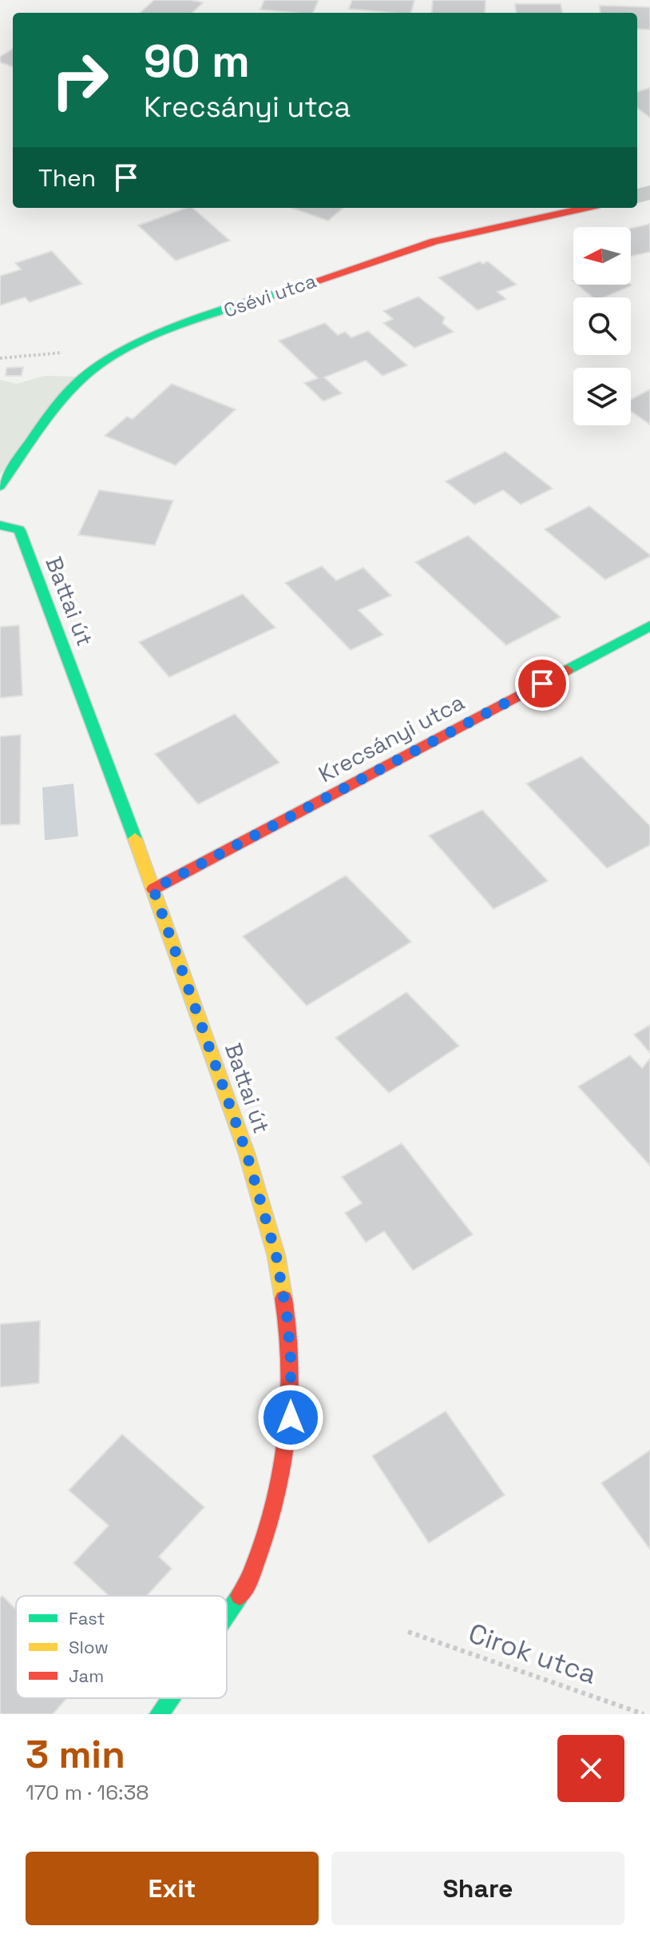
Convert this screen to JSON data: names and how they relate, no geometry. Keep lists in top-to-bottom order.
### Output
{
  "streets": {
    "street": ["Csévi utca", "Battai út", "Krecsányi utca"],
    "path": ["Cirok utca"]
  },
  "crossings": [
    ["Battai út", "Krecsányi utca"]
  ],
  "legend": ["Fast", "Slow", "Jam"],
  "north": "left",
  "page": {
    "turn": ["90 m", "Krecsányi utca"],
    "then": "Then",
    "heading": ["3 min", "170 m · 16:38"],
    "buttons": ["Exit", "Share"]
  }
}
